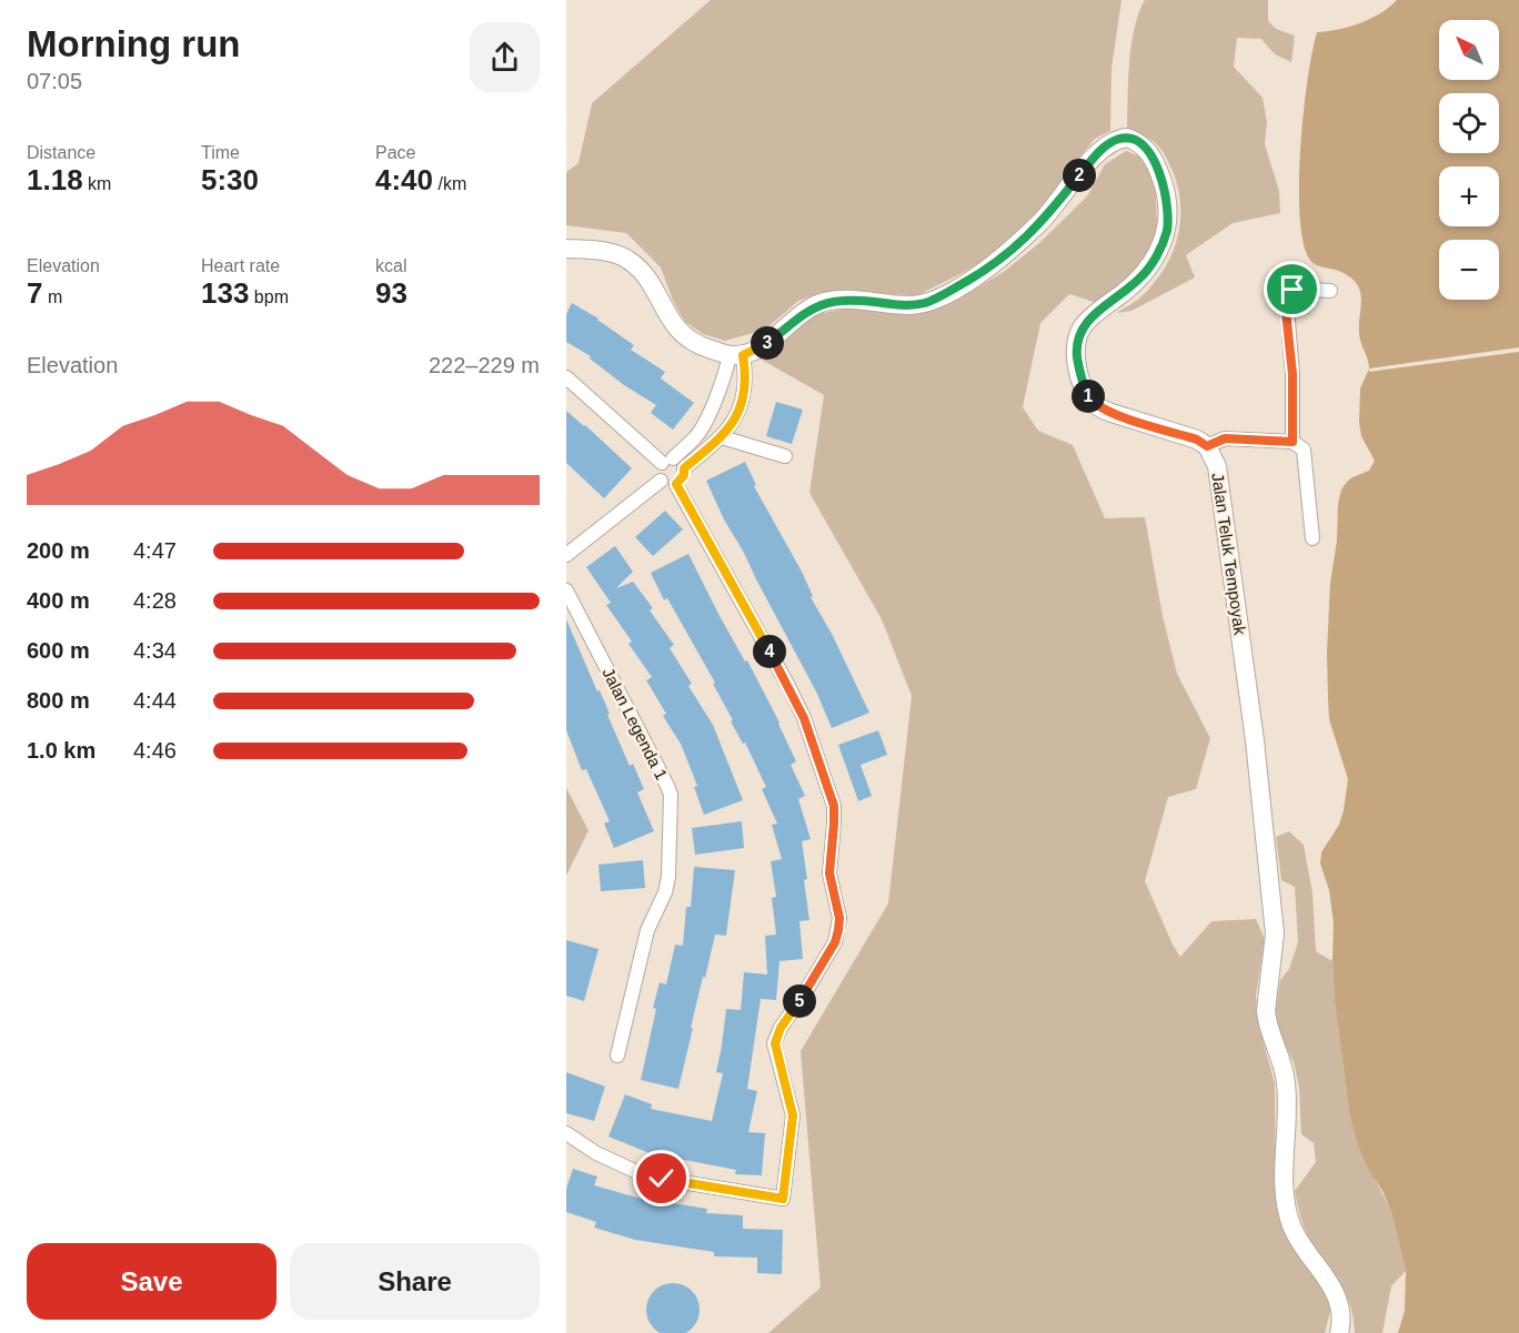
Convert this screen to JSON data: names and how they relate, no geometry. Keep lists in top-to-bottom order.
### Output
{
  "streets": {
    "street": ["Jalan Teluk Tempoyak", "Jalan Legenda 1"]
  },
  "north": "top left",
  "page": {
    "heading": ["Morning run", "07:05"],
    "map_buttons": ["+", "−"],
    "stats": [
      ["Distance", "1.18 km"],
      ["Time", "5:30"],
      ["Pace", "4:40 /km"],
      ["Elevation", "7 m"],
      ["Heart rate", "133 bpm"],
      ["kcal", "93"]
    ],
    "pins": [
      "2",
      "3",
      "1",
      "4",
      "5"
    ],
    "chart": ["Elevation", "222–229 m"],
    "list": [
      {
        "name": "200 m",
        "note": "4:47"
      },
      {
        "name": "400 m",
        "note": "4:28"
      },
      {
        "name": "600 m",
        "note": "4:34"
      },
      {
        "name": "800 m",
        "note": "4:44"
      },
      {
        "name": "1.0 km",
        "note": "4:46"
      }
    ],
    "buttons": ["Save", "Share"]
  }
}
